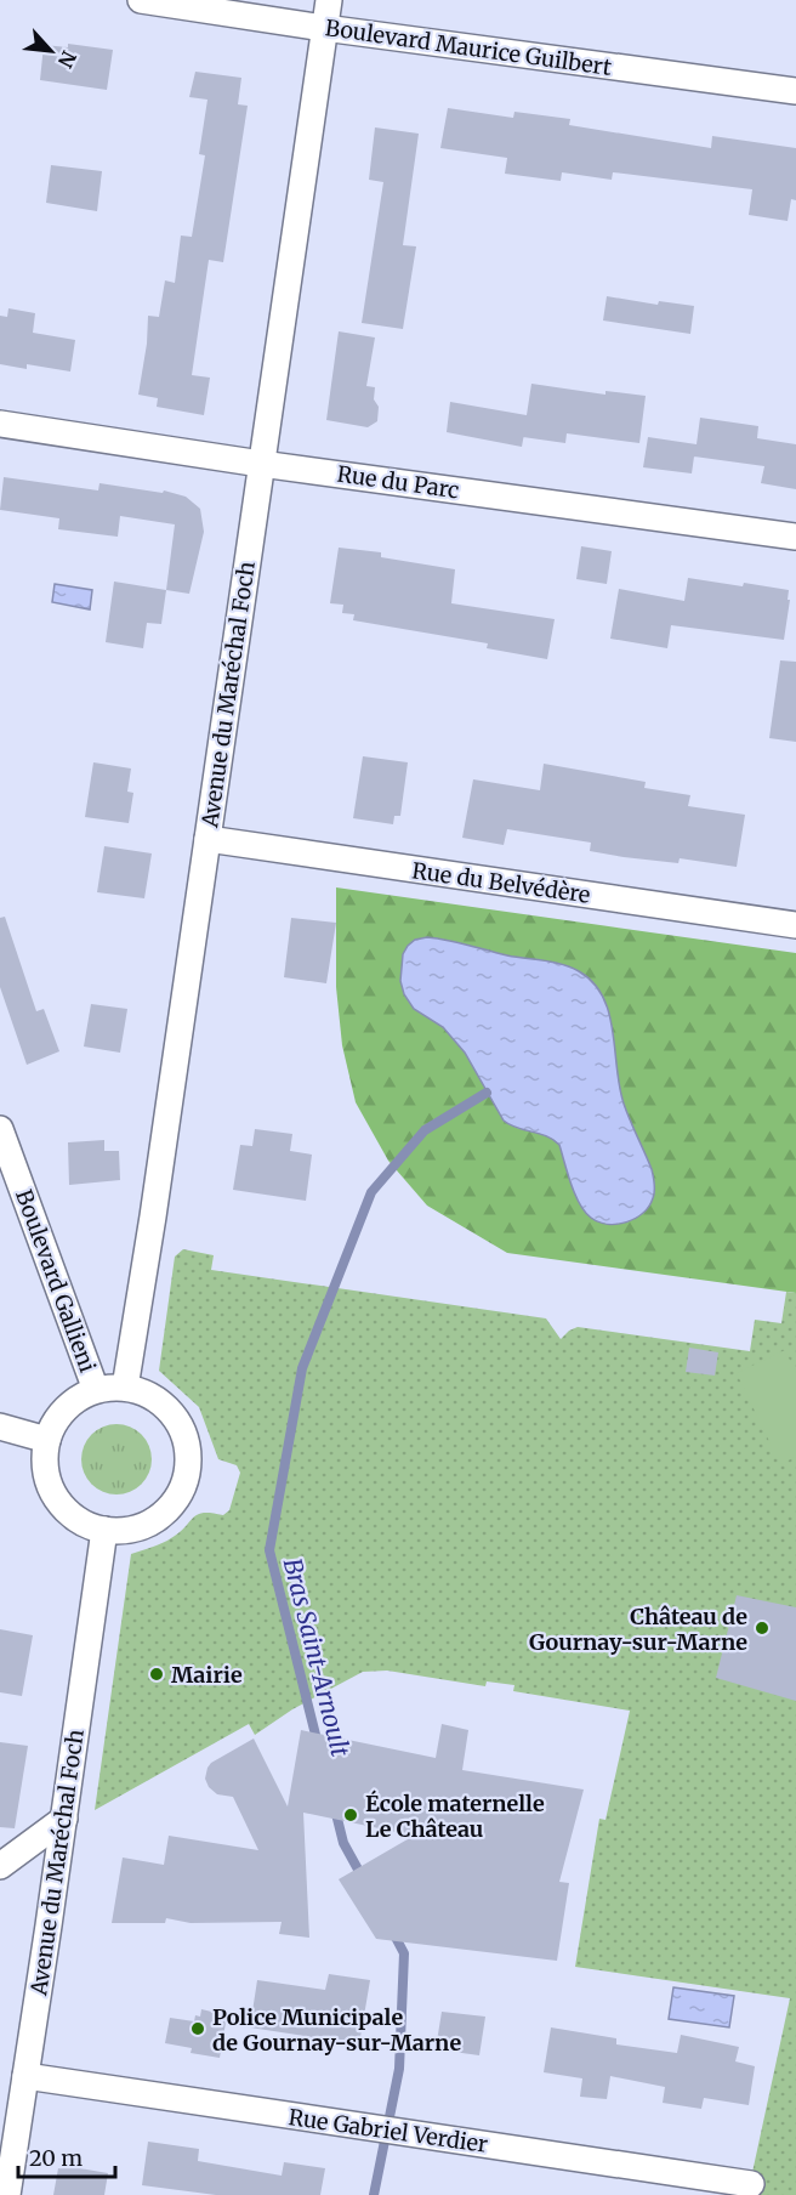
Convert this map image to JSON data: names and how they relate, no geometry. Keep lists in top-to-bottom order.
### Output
{
  "streets": {
    "street": [
      "Boulevard Maurice Guilbert",
      "Rue du Parc",
      "Avenue du Maréchal Foch",
      "Rue du Belvédère",
      "Boulevard Gallieni",
      "Rue Gabriel Verdier"
    ]
  },
  "crossings": [
    ["Boulevard Maurice Guilbert", "Avenue du Maréchal Foch"],
    ["Rue du Parc", "Avenue du Maréchal Foch"],
    ["Avenue du Maréchal Foch", "Rue du Belvédère"],
    ["Avenue du Maréchal Foch", "Boulevard Gallieni"],
    ["Avenue du Maréchal Foch", "Rue Gabriel Verdier"]
  ],
  "water": ["Bras Saint-Arnoult"],
  "places": [
    "Château de Gournay-sur-Marne",
    "Mairie",
    "École maternelle Le Château",
    "Police Municipale de Gournay-sur-Marne"
  ],
  "scale_bar": "20 m",
  "north": "bottom right"
}
